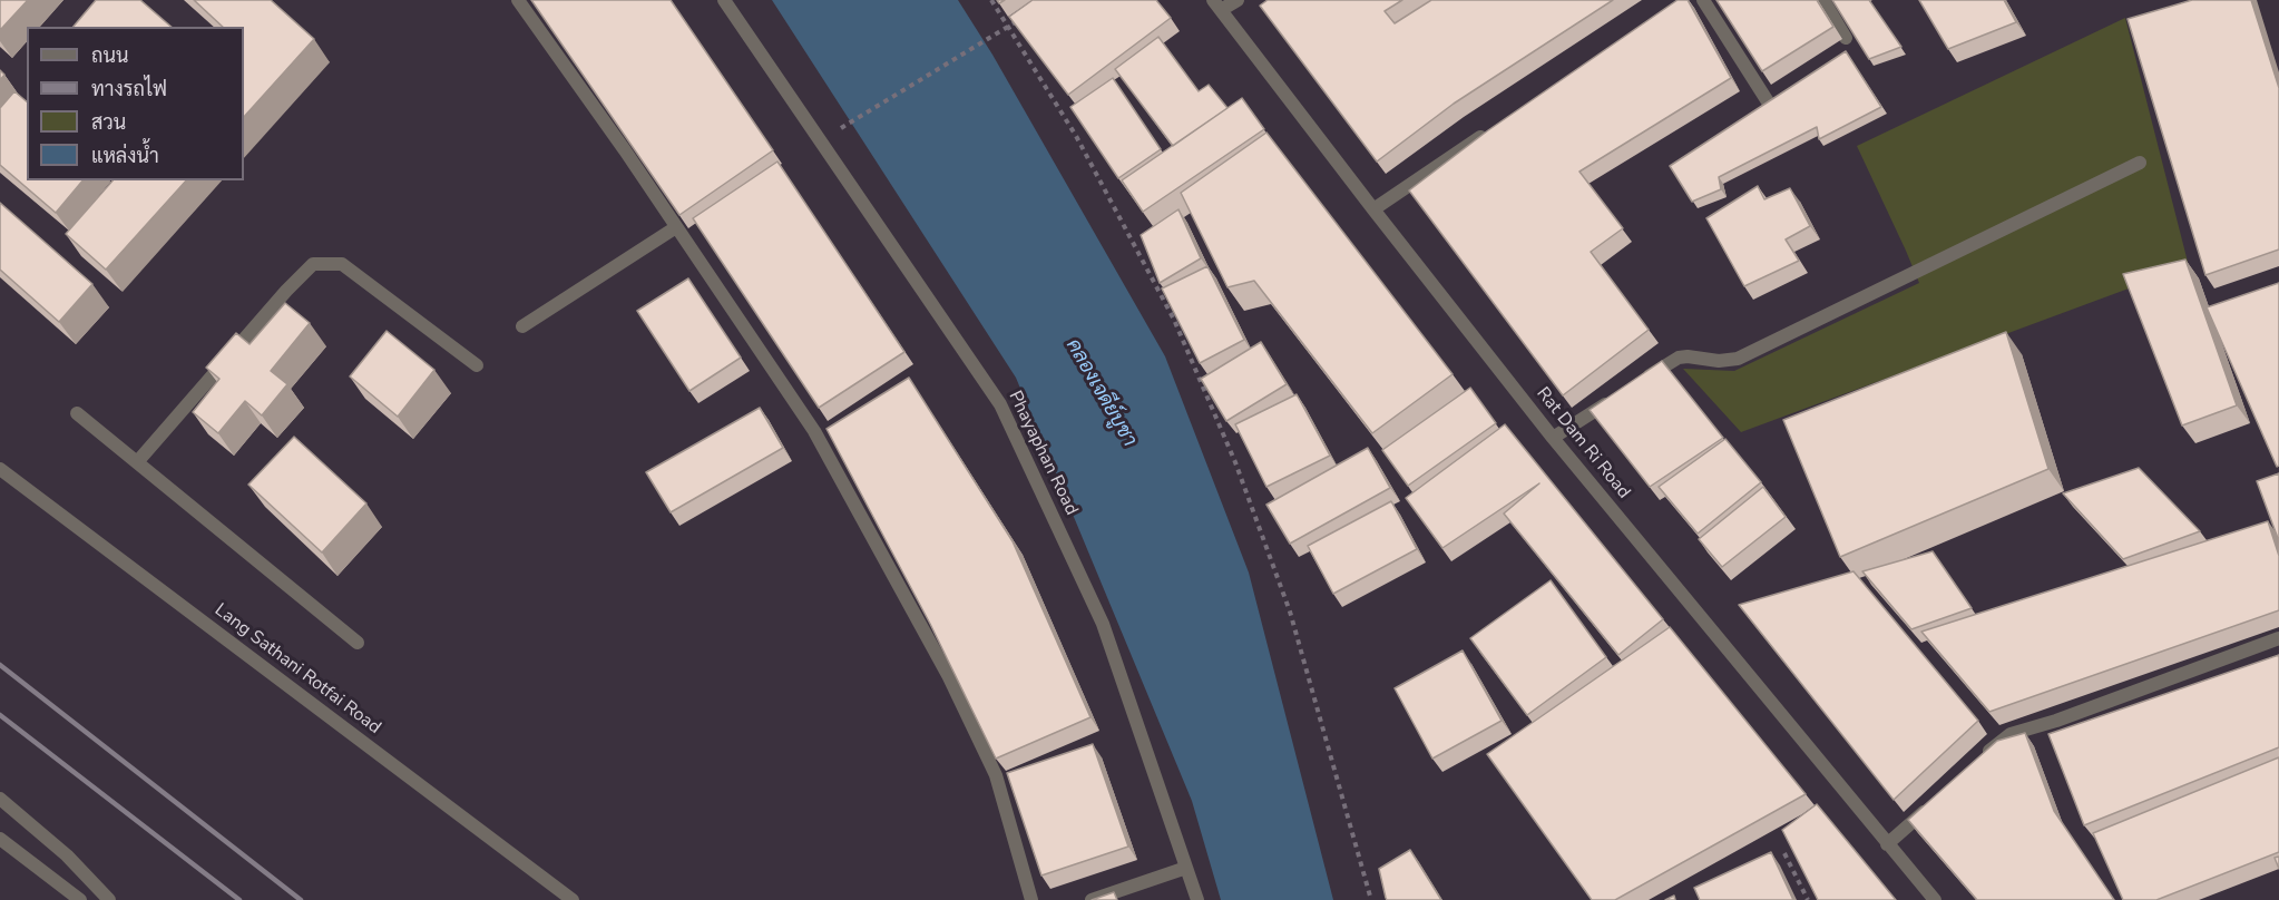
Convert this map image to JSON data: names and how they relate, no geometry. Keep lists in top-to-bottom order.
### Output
{
  "streets": {
    "street": ["Rat Dam Ri Road", "Phayaphan Road", "Lang Sathani Rotfai Road"]
  },
  "water": ["คลองเจดีย์บูชา"],
  "legend": [
    "ถนน",
    "ทางรถไฟ",
    "สวน",
    "แหล่งน้ำ"
  ]
}
